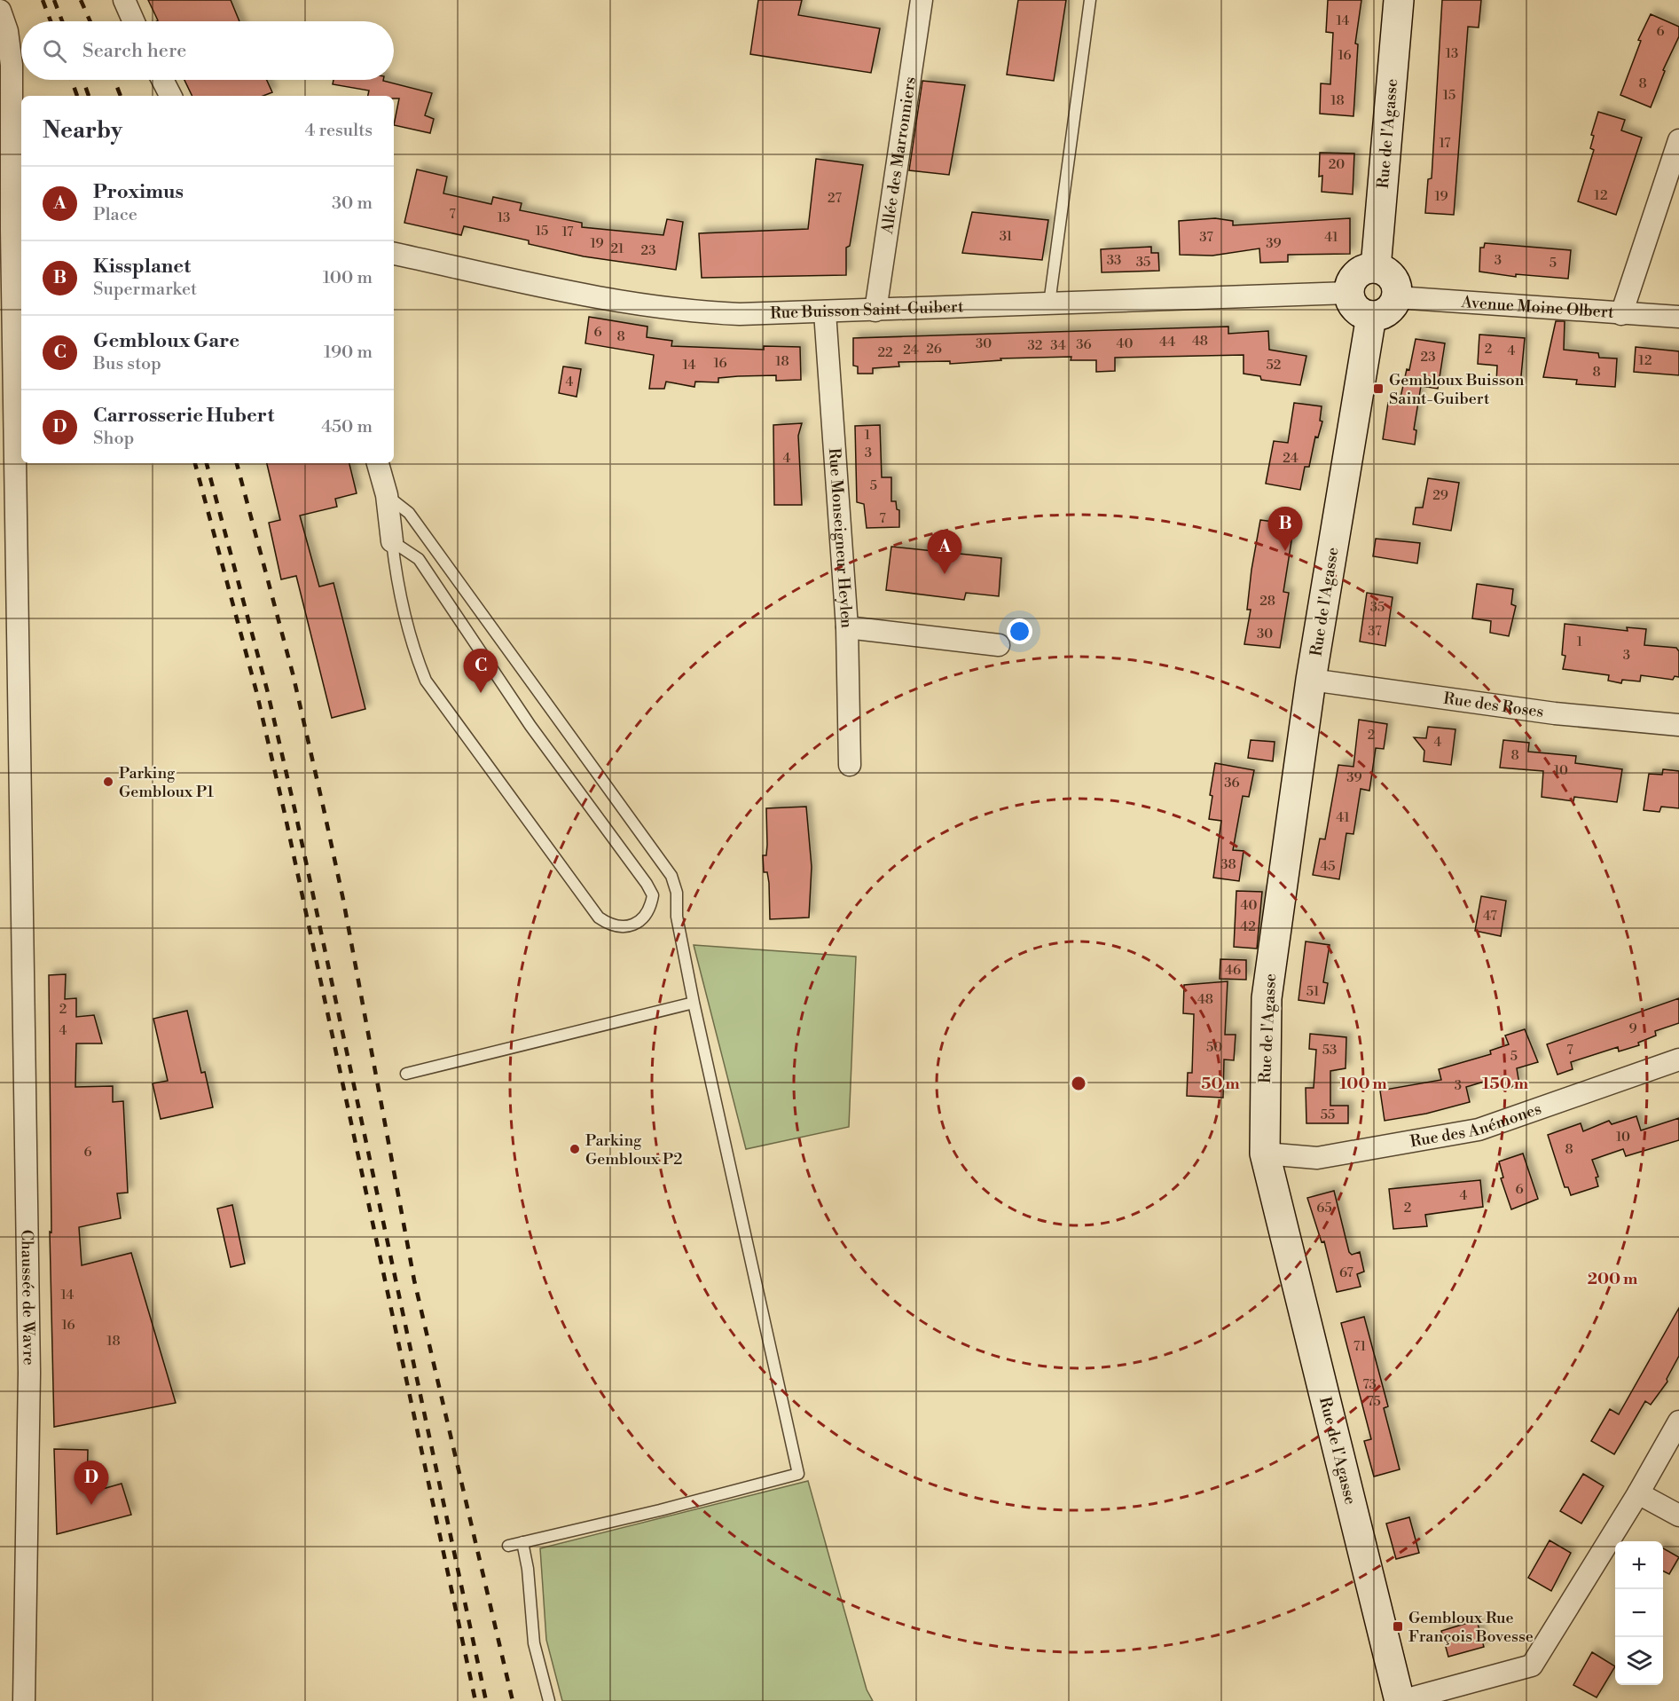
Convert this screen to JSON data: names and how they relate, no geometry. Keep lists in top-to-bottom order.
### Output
{
  "streets": {
    "street": [
      "Rue de l'Agasse",
      "Allée des Marronniers",
      "Avenue Moine Olbert",
      "Rue Buisson Saint-Guibert",
      "Rue Monseigneur Heylen",
      "Rue des Roses",
      "Rue des Anémones",
      "Chaussée de Wavre"
    ]
  },
  "crossings": [
    ["Rue de l'Agasse", "Avenue Moine Olbert"],
    ["Rue de l'Agasse", "Rue Buisson Saint-Guibert"],
    ["Rue de l'Agasse", "Rue des Roses"],
    ["Rue de l'Agasse", "Rue des Anémones"],
    ["Allée des Marronniers", "Rue Buisson Saint-Guibert"],
    ["Avenue Moine Olbert", "Rue Buisson Saint-Guibert"],
    ["Rue Buisson Saint-Guibert", "Rue Monseigneur Heylen"]
  ],
  "places": {
    "transit": ["Gembloux Buisson Saint-Guibert", "Gembloux Rue François Bovesse"],
    "other": ["Parking Gembloux P1", "Parking Gembloux P2"]
  },
  "house_numbers": [
    "14",
    "6",
    "13",
    "16",
    "8",
    "15",
    "18",
    "17",
    "20",
    "12",
    "19",
    "27",
    "7",
    "13",
    "15",
    "17",
    "31",
    "37",
    "41",
    "19",
    "39",
    "21",
    "23",
    "33",
    "3",
    "35",
    "5",
    "6",
    "8",
    "48",
    "44",
    "30",
    "40",
    "36",
    "32",
    "34",
    "26",
    "2",
    "24",
    "4",
    "22",
    "23",
    "12",
    "18",
    "16",
    "14",
    "52",
    "8",
    "4",
    "1",
    "3",
    "4",
    "24",
    "5",
    "29",
    "7",
    "28",
    "35",
    "37",
    "30",
    "1",
    "3",
    "2",
    "4",
    "8",
    "10",
    "39",
    "36",
    "41",
    "38",
    "45",
    "40",
    "47",
    "42",
    "46",
    "51",
    "48",
    "2",
    "9",
    "4",
    "50",
    "53",
    "7",
    "5",
    "3",
    "55",
    "10",
    "8",
    "6",
    "6",
    "4",
    "65",
    "2",
    "67",
    "14",
    "16",
    "18",
    "71",
    "73",
    "75"
  ],
  "page": {
    "search": "Search here",
    "heading": ["Nearby", "4 results"],
    "list": [
      {
        "mark": "A",
        "name": "Proximus",
        "note": "Place",
        "value": "30 m"
      },
      {
        "mark": "B",
        "name": "Kissplanet",
        "note": "Supermarket",
        "value": "100 m"
      },
      {
        "mark": "C",
        "name": "Gembloux Gare",
        "note": "Bus stop",
        "value": "190 m"
      },
      {
        "mark": "D",
        "name": "Carrosserie Hubert",
        "note": "Shop",
        "value": "450 m"
      }
    ],
    "pins": [
      "B",
      "A",
      "C",
      "D"
    ],
    "map_buttons": ["+", "−"]
  },
  "rings": [
    "50 m",
    "100 m",
    "150 m",
    "200 m"
  ]
}
